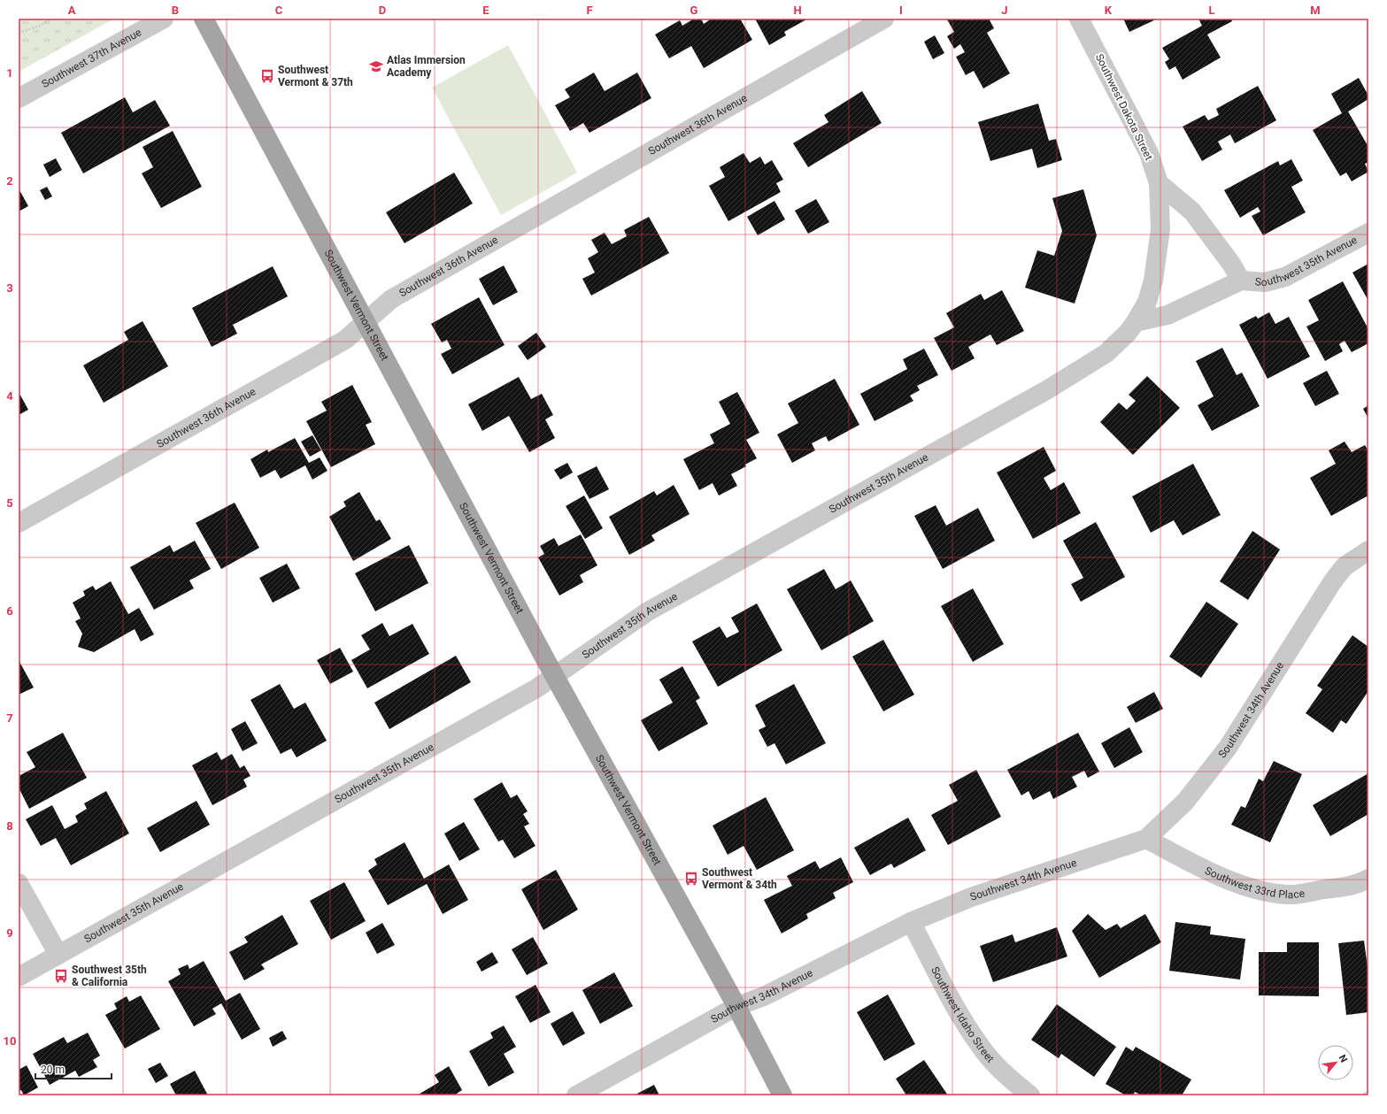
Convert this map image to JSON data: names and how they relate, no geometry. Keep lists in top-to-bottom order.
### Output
{
  "streets": {
    "main road": ["Southwest Vermont Street"],
    "street": [
      "Southwest 37th Avenue",
      "Southwest Dakota Street",
      "Southwest 36th Avenue",
      "Southwest 35th Avenue",
      "Southwest 34th Avenue",
      "Southwest 33rd Place",
      "Southwest Idaho Street"
    ]
  },
  "crossings": [
    ["Southwest Dakota Street", "Southwest 35th Avenue"],
    ["Southwest 36th Avenue", "Southwest Vermont Street"],
    ["Southwest 35th Avenue", "Southwest Vermont Street"],
    ["Southwest Vermont Street", "Southwest 34th Avenue"],
    ["Southwest 34th Avenue", "Southwest 33rd Place"],
    ["Southwest 34th Avenue", "Southwest Idaho Street"]
  ],
  "places": {
    "school or university": ["Atlas Immersion Academy"],
    "bus stop": ["Southwest Vermont & 37th", "Southwest Vermont & 34th", "Southwest 35th & California"]
  },
  "scale_bar": "20 m",
  "north": "top right",
  "grid": {
    "columns": [
      "A",
      "B",
      "C",
      "D",
      "E",
      "F",
      "G",
      "H",
      "I",
      "J",
      "K",
      "L",
      "M"
    ],
    "rows": [
      "1",
      "2",
      "3",
      "4",
      "5",
      "6",
      "7",
      "8",
      "9",
      "10"
    ]
  }
}
